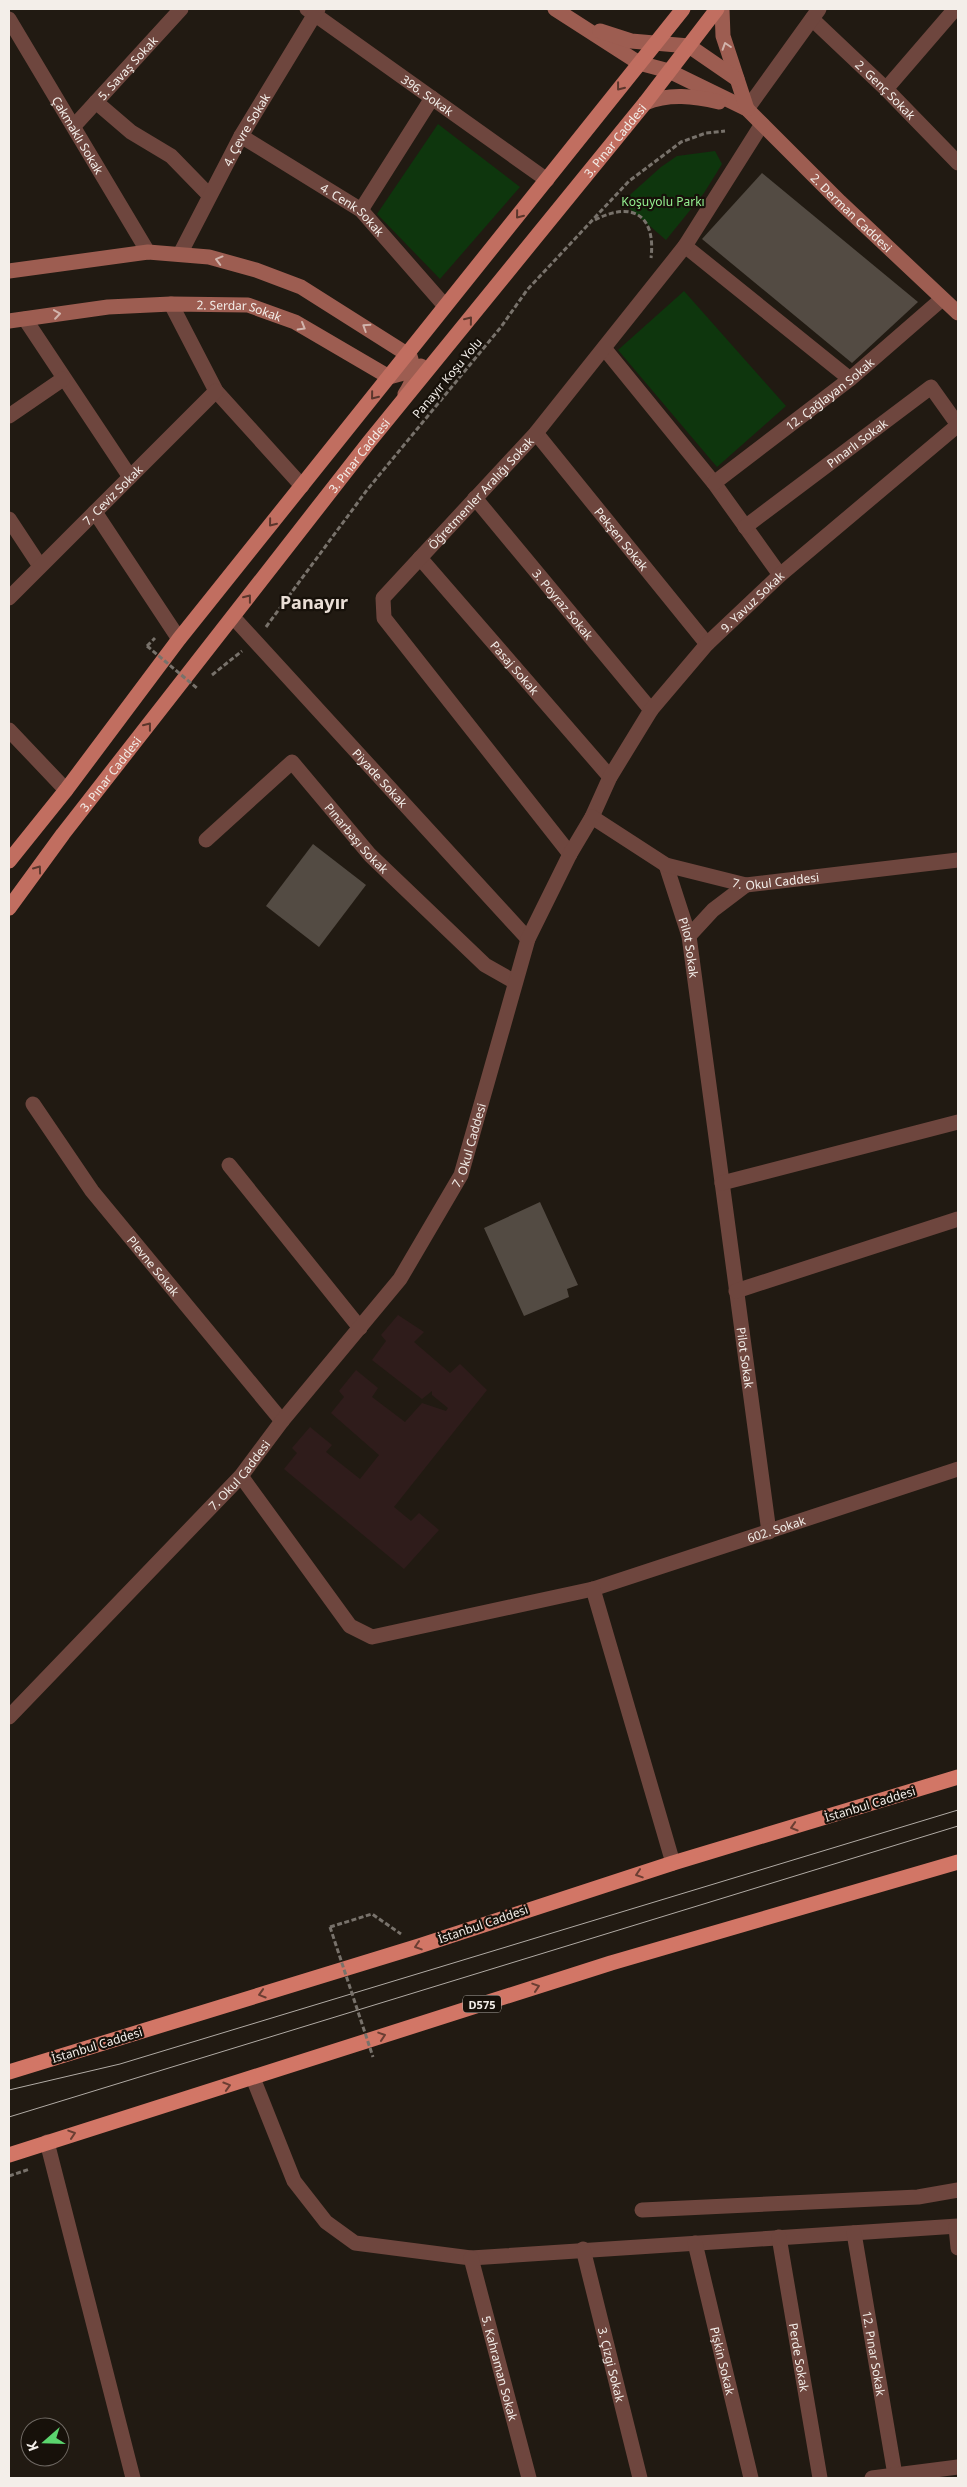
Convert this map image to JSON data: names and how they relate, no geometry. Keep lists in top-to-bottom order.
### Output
{
  "streets": {
    "highway": ["İstanbul Caddesi", "D575"],
    "main road": ["3. Pınar Caddesi", "2. Derman Caddesi", "2. Serdar Sokak"],
    "street": [
      "5. Savaş Sokak",
      "2. Genç Sokak",
      "396. Sokak",
      "4. Çevre Sokak",
      "Çakmaklı Sokak",
      "4. Cenk Sokak",
      "12. Çağlayan Sokak",
      "Pınarlı Sokak",
      "Öğretmenler Aralığı Sokak",
      "7. Ceviz Sokak",
      "Pekşen Sokak",
      "9. Yavuz Sokak",
      "3. Poyraz Sokak",
      "Pasaj Sokak",
      "Piyade Sokak",
      "Pınarbaşı Sokak",
      "7. Okul Caddesi",
      "Pilot Sokak",
      "Plevne Sokak",
      "602. Sokak",
      "12. Pınar Sokak",
      "Perde Sokak",
      "Pişkin Sokak",
      "3. Çizgi Sokak",
      "5. Kahraman Sokak"
    ],
    "path": ["Panayır Koşu Yolu"]
  },
  "crossings": [
    ["5. Savaş Sokak", "Çakmaklı Sokak"],
    ["396. Sokak", "4. Çevre Sokak"],
    ["4. Çevre Sokak", "4. Cenk Sokak"],
    ["3. Pınar Caddesi", "Piyade Sokak"],
    ["2. Derman Caddesi", "12. Çağlayan Sokak"],
    ["2. Derman Caddesi", "Öğretmenler Aralığı Sokak"],
    ["Panayır Koşu Yolu", "Piyade Sokak"],
    ["Pınarlı Sokak", "9. Yavuz Sokak"],
    ["Öğretmenler Aralığı Sokak", "Pekşen Sokak"],
    ["Öğretmenler Aralığı Sokak", "3. Poyraz Sokak"],
    ["Öğretmenler Aralığı Sokak", "Pasaj Sokak"],
    ["Öğretmenler Aralığı Sokak", "7. Okul Caddesi"],
    ["Pekşen Sokak", "9. Yavuz Sokak"],
    ["9. Yavuz Sokak", "3. Poyraz Sokak"],
    ["9. Yavuz Sokak", "Pasaj Sokak"],
    ["9. Yavuz Sokak", "7. Okul Caddesi"],
    ["Piyade Sokak", "7. Okul Caddesi"],
    ["Pınarbaşı Sokak", "7. Okul Caddesi"],
    ["7. Okul Caddesi", "Pilot Sokak"],
    ["7. Okul Caddesi", "Plevne Sokak"],
    ["7. Okul Caddesi", "602. Sokak"],
    ["Pilot Sokak", "602. Sokak"]
  ],
  "districts": ["Panayır"],
  "parks": ["Koşuyolu Parkı"],
  "north": "left"
}
